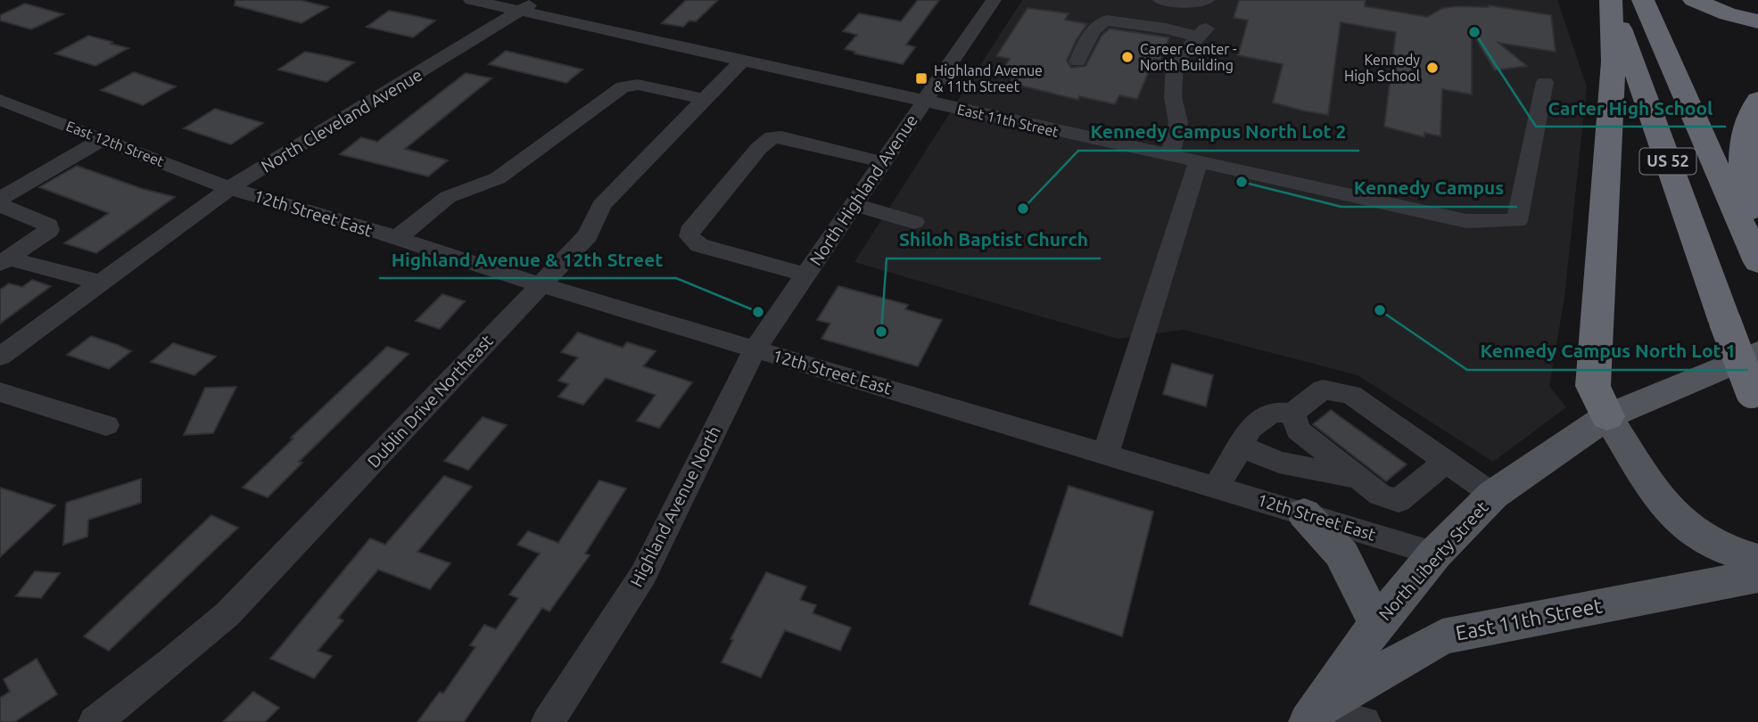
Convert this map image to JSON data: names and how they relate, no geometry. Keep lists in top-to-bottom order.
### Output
{
  "streets": {
    "highway": ["US 52"],
    "main road": ["East 11th Street", "North Liberty Street"],
    "street": [
      "North Cleveland Avenue",
      "East 12th Street",
      "North Highland Avenue",
      "12th Street East",
      "Dublin Drive Northeast",
      "Highland Avenue North"
    ]
  },
  "crossings": [
    ["North Cleveland Avenue", "East 11th Street"],
    ["North Cleveland Avenue", "East 12th Street"],
    ["North Cleveland Avenue", "12th Street East"],
    ["East 11th Street", "North Highland Avenue"],
    ["East 11th Street", "Dublin Drive Northeast"],
    ["East 11th Street", "North Liberty Street"],
    ["East 12th Street", "12th Street East"],
    ["North Highland Avenue", "12th Street East"],
    ["North Highland Avenue", "Highland Avenue North"],
    ["12th Street East", "Dublin Drive Northeast"],
    ["12th Street East", "Highland Avenue North"],
    ["12th Street East", "North Liberty Street"]
  ],
  "places": {
    "other": [
      "Carter High School",
      "Career Center - North Building",
      "Kennedy High School",
      "Kennedy Campus",
      "Kennedy Campus North Lot 2",
      "Kennedy Campus North Lot 1",
      "Highland Avenue & 12th Street",
      "Shiloh Baptist Church"
    ],
    "transit": ["Highland Avenue & 11th Street"]
  }
}
